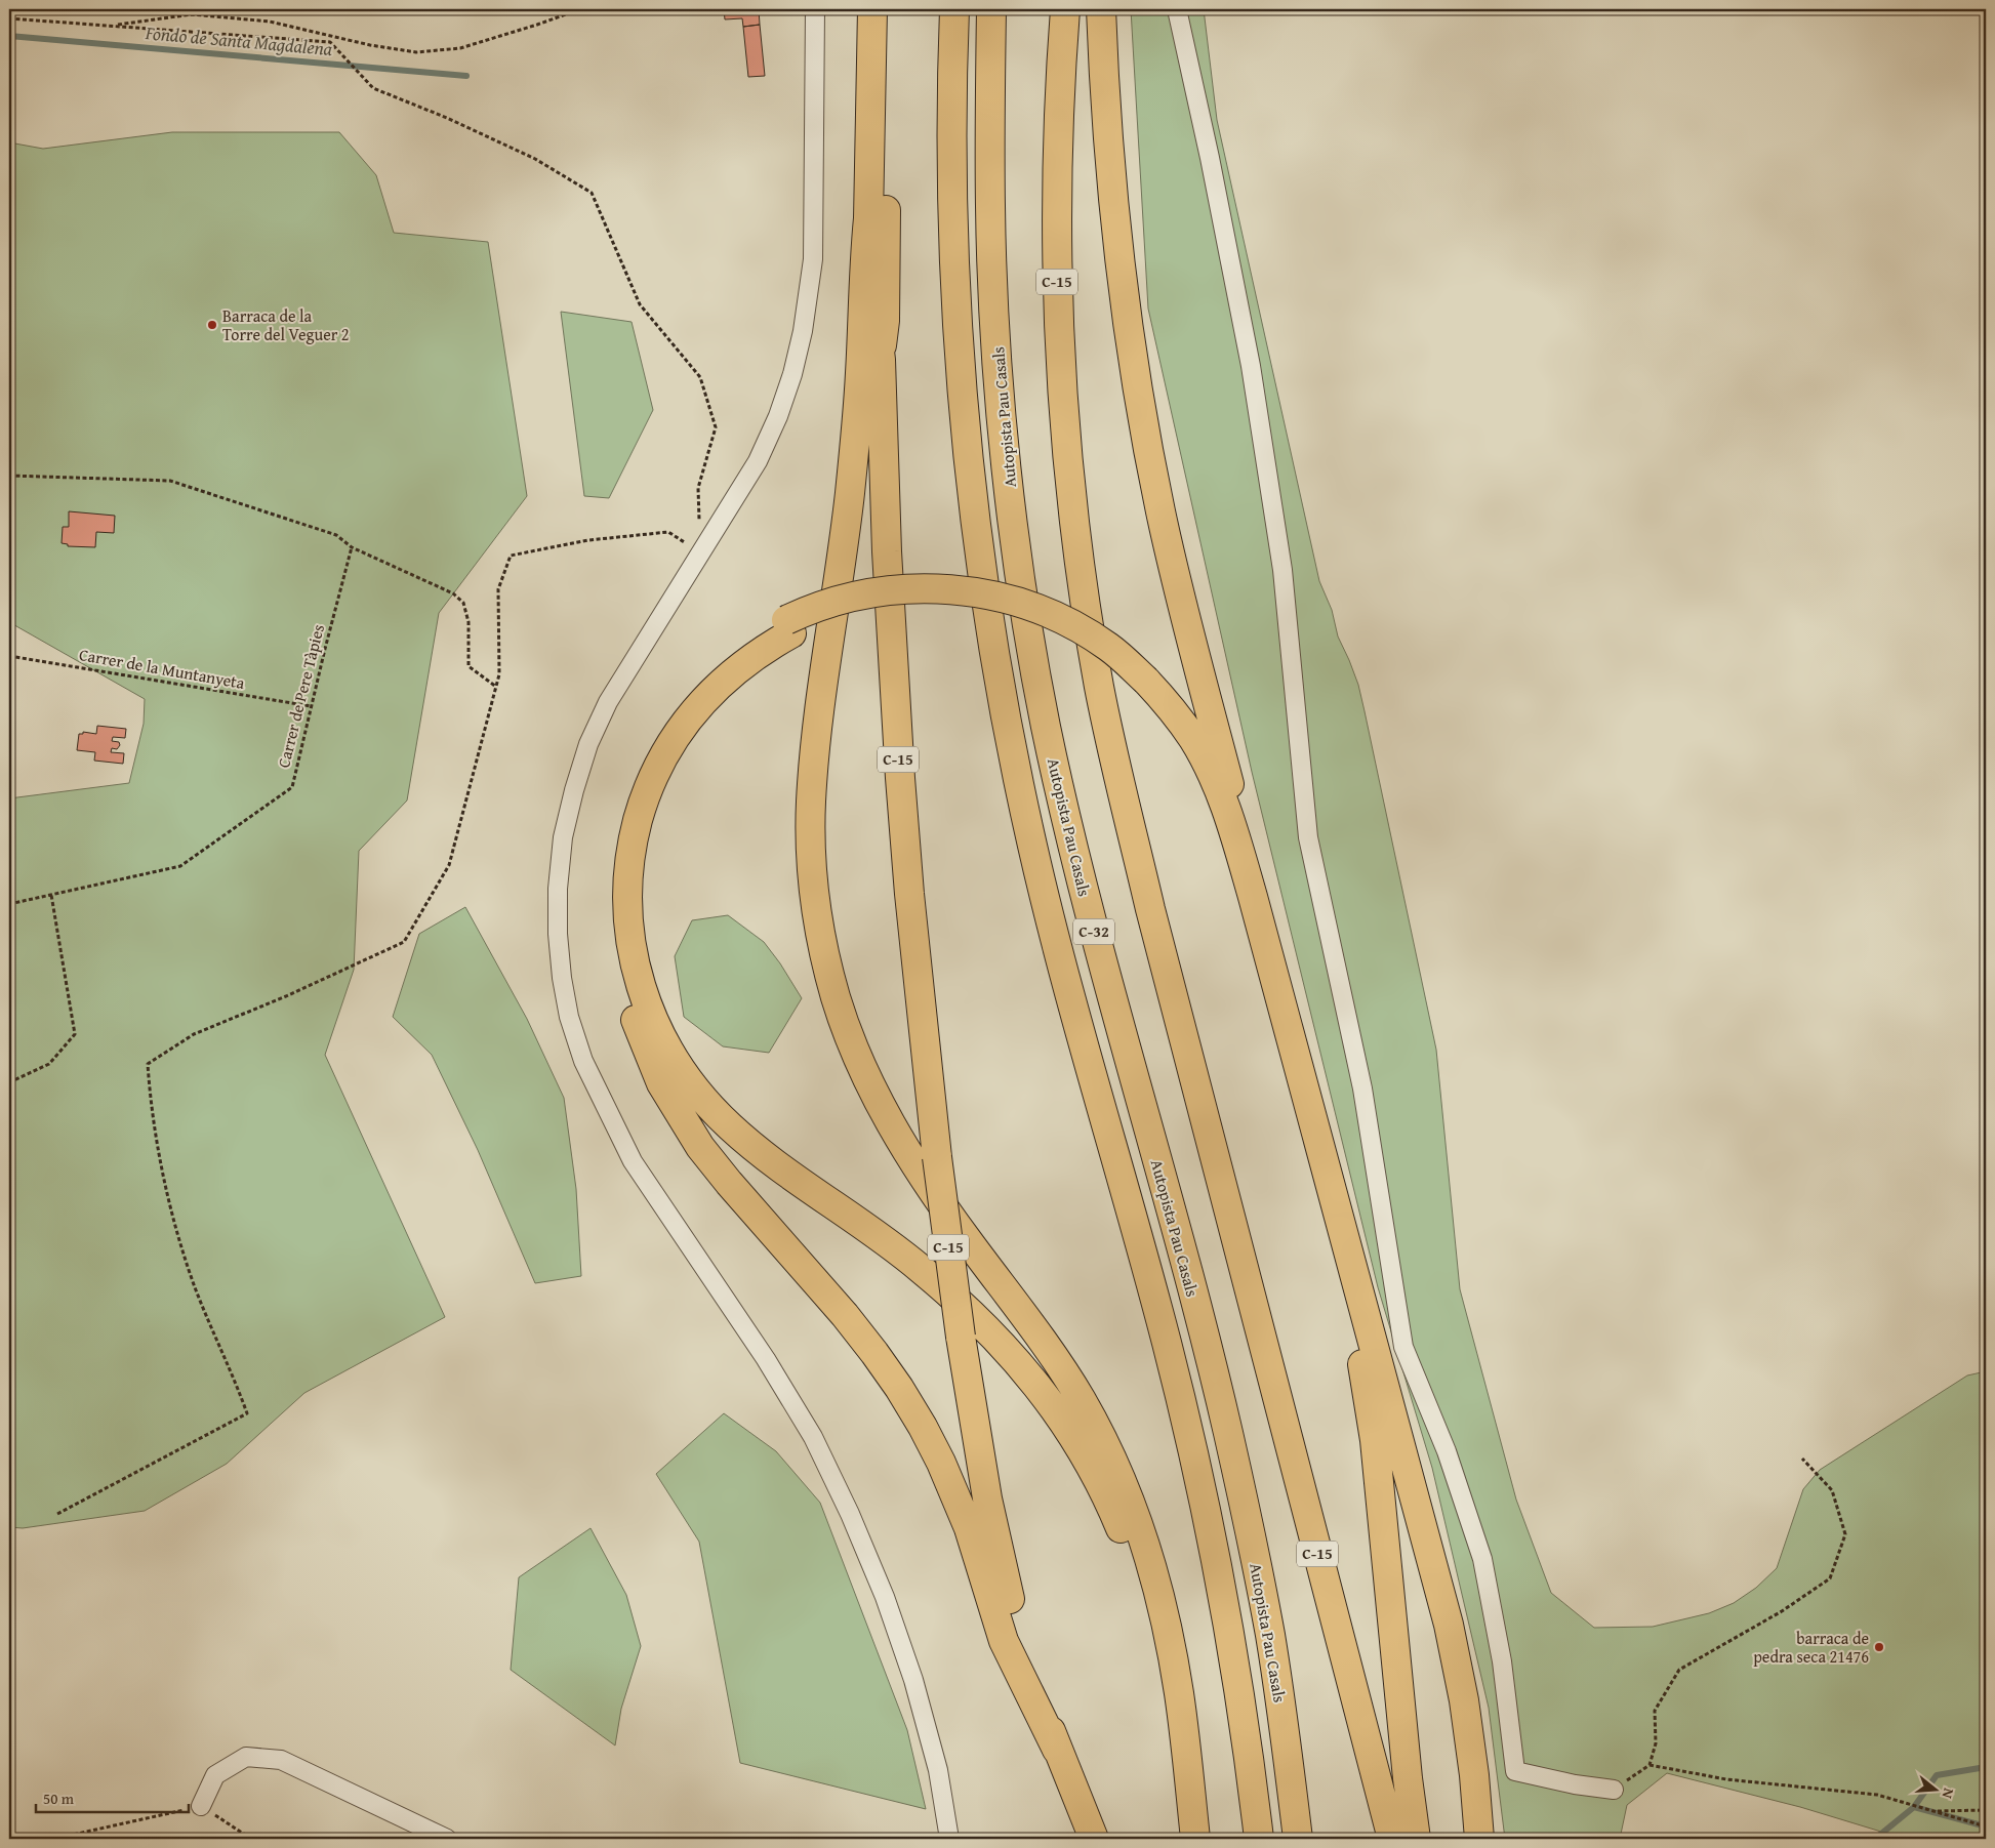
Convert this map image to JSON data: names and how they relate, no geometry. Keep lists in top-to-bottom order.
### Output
{
  "streets": {
    "highway": ["C-15", "Autopista Pau Casals", "C-32"],
    "path": ["Carrer de la Muntanyeta", "Carrer de Pere Tàpies"]
  },
  "crossings": [
    ["Carrer de la Muntanyeta", "Carrer de Pere Tàpies"]
  ],
  "water": ["Fondo de Santa Magdalena"],
  "places": ["Barraca de la Torre del Veguer 2", "barraca de pedra seca 21476"],
  "scale_bar": "50 m",
  "north": "right"
}
